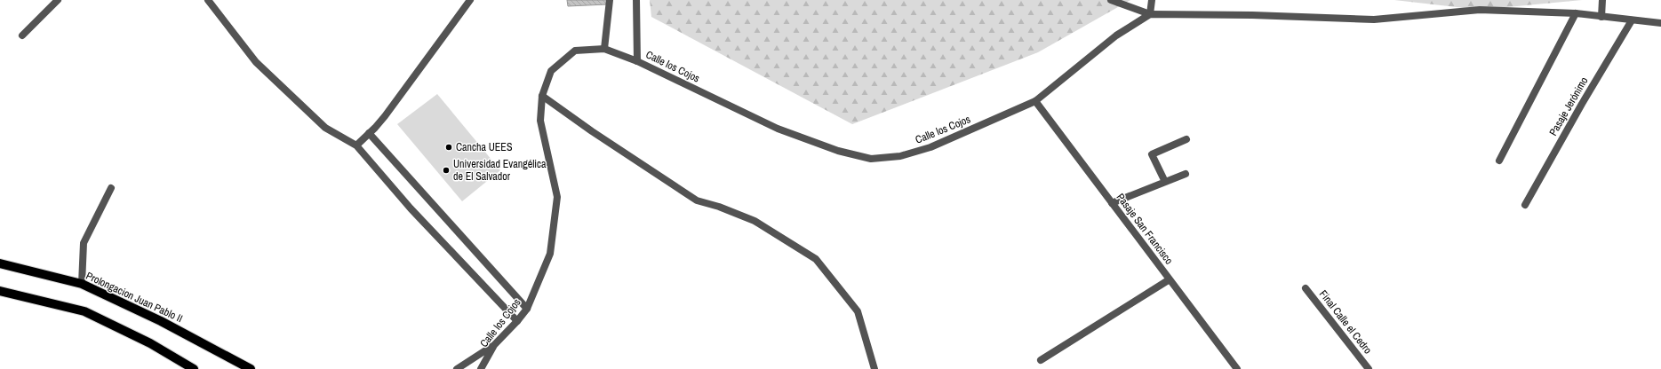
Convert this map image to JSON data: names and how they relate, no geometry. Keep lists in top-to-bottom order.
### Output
{
  "streets": {
    "main road": ["Prolongacion Juan Pablo II"],
    "street": [
      "Calle los Cojos",
      "Pasaje Jerónimo",
      "Pasaje San Francisco",
      "Final Calle el Cedro"
    ]
  },
  "crossings": [
    ["Calle los Cojos", "Pasaje San Francisco"]
  ],
  "places": ["Cancha UEES", "Universidad Evangélica de El Salvador"]
}
